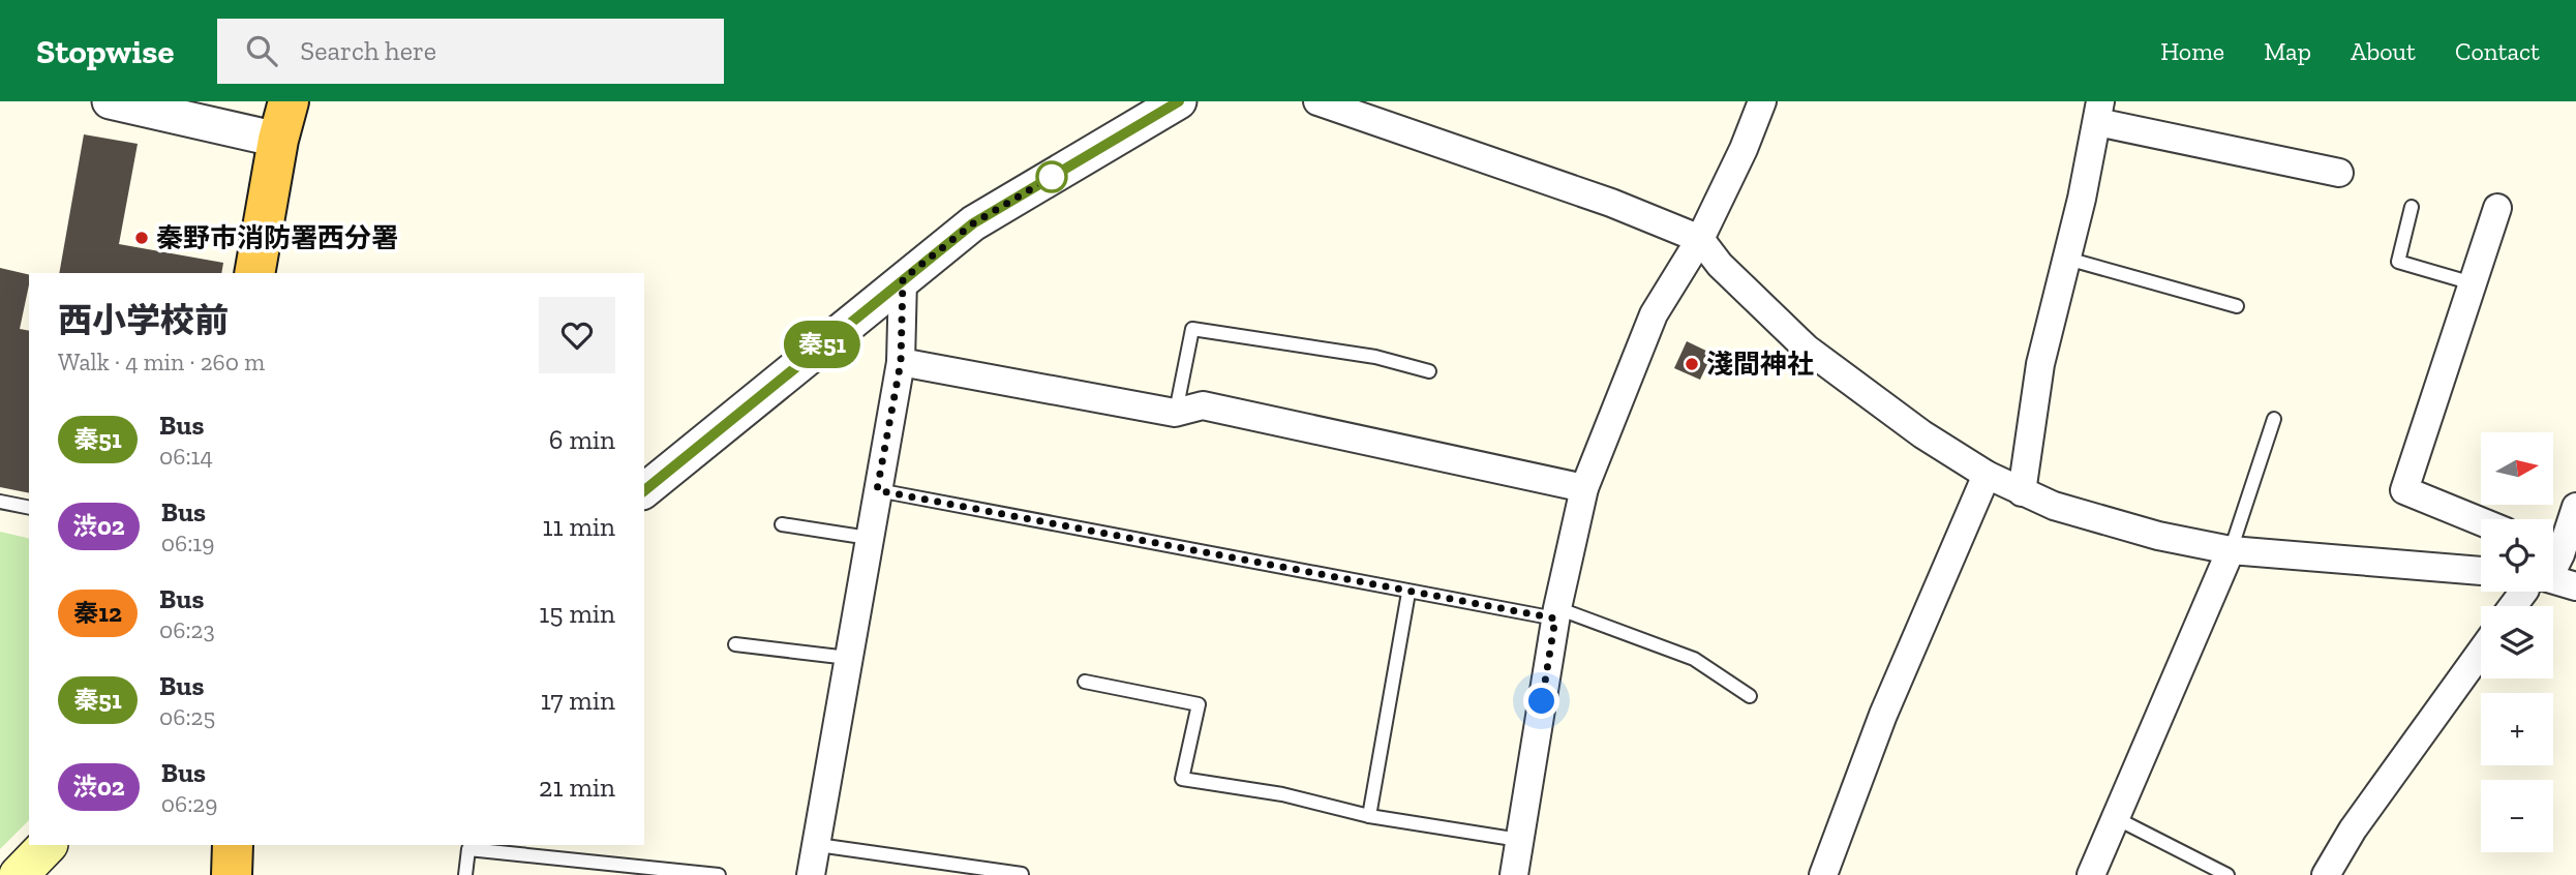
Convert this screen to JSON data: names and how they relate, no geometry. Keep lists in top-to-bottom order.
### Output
{
  "places": ["秦野市消防署西分署", "淺間神社"],
  "lines": ["bus line 秦51"],
  "north": "right",
  "page": {
    "header": "Stopwise",
    "search": "Search here",
    "nav": [
      "Home",
      "Map",
      "About",
      "Contact"
    ],
    "on_map": "秦51",
    "heading": ["西小学校前", "Walk · 4 min · 260 m"],
    "list": [
      {
        "mark": "秦51",
        "name": "Bus",
        "note": "06:14",
        "value": "6 min"
      },
      {
        "mark": "渋02",
        "name": "Bus",
        "note": "06:19",
        "value": "11 min"
      },
      {
        "mark": "秦12",
        "name": "Bus",
        "note": "06:23",
        "value": "15 min"
      },
      {
        "mark": "秦51",
        "name": "Bus",
        "note": "06:25",
        "value": "17 min"
      },
      {
        "mark": "渋02",
        "name": "Bus",
        "note": "06:29",
        "value": "21 min"
      }
    ],
    "map_buttons": ["+", "−"]
  }
}
